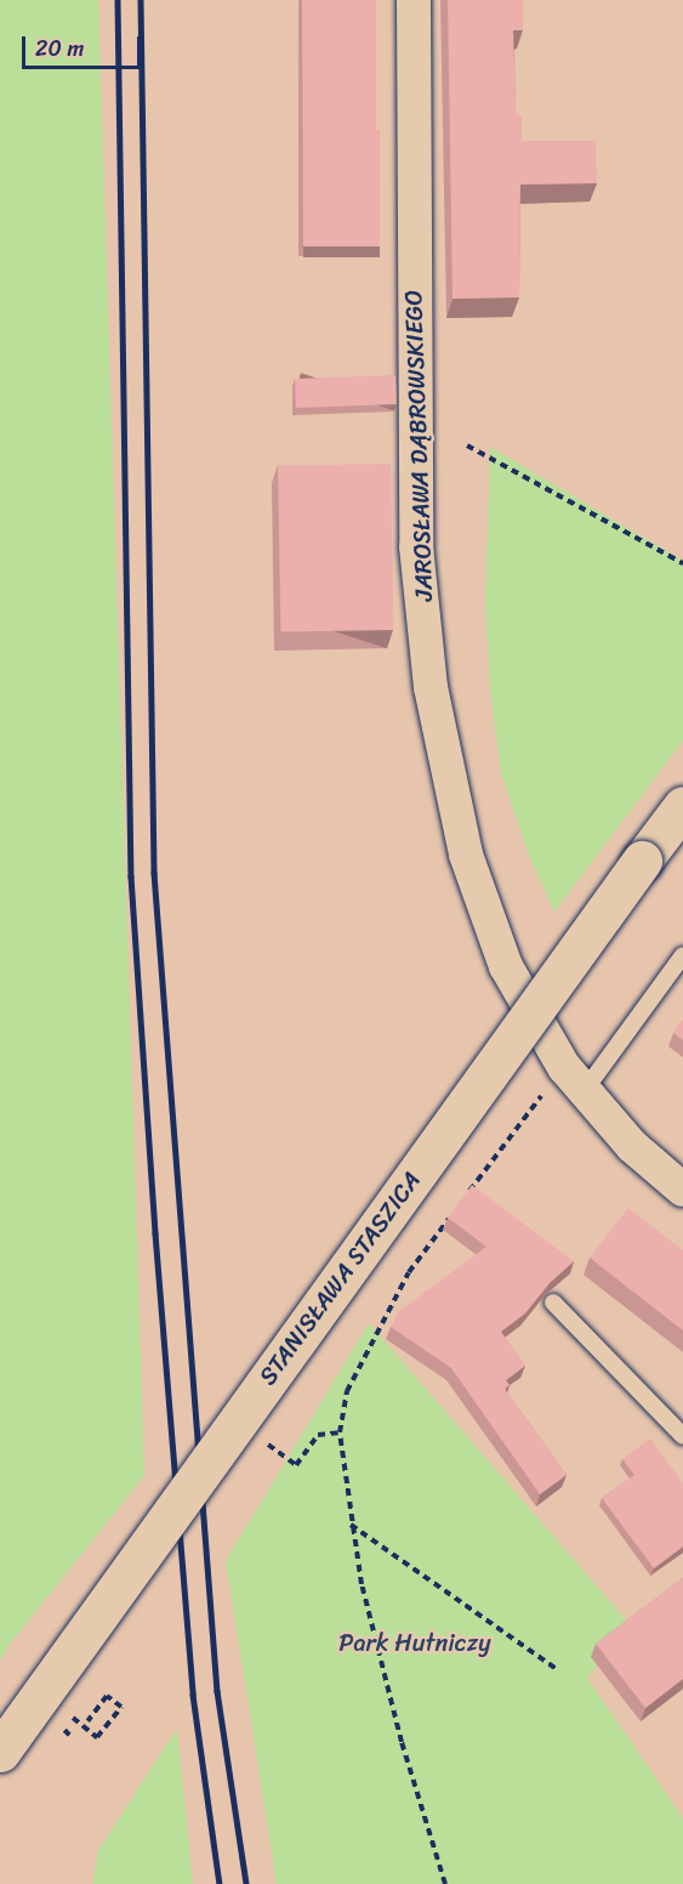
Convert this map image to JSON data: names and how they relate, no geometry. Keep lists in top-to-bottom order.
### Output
{
  "streets": {
    "main road": ["STANISŁAWA STASZICA"],
    "street": ["JAROSŁAWA DĄBROWSKIEGO"]
  },
  "parks": ["Park Hutniczy"],
  "scale_bar": "20 m"
}
